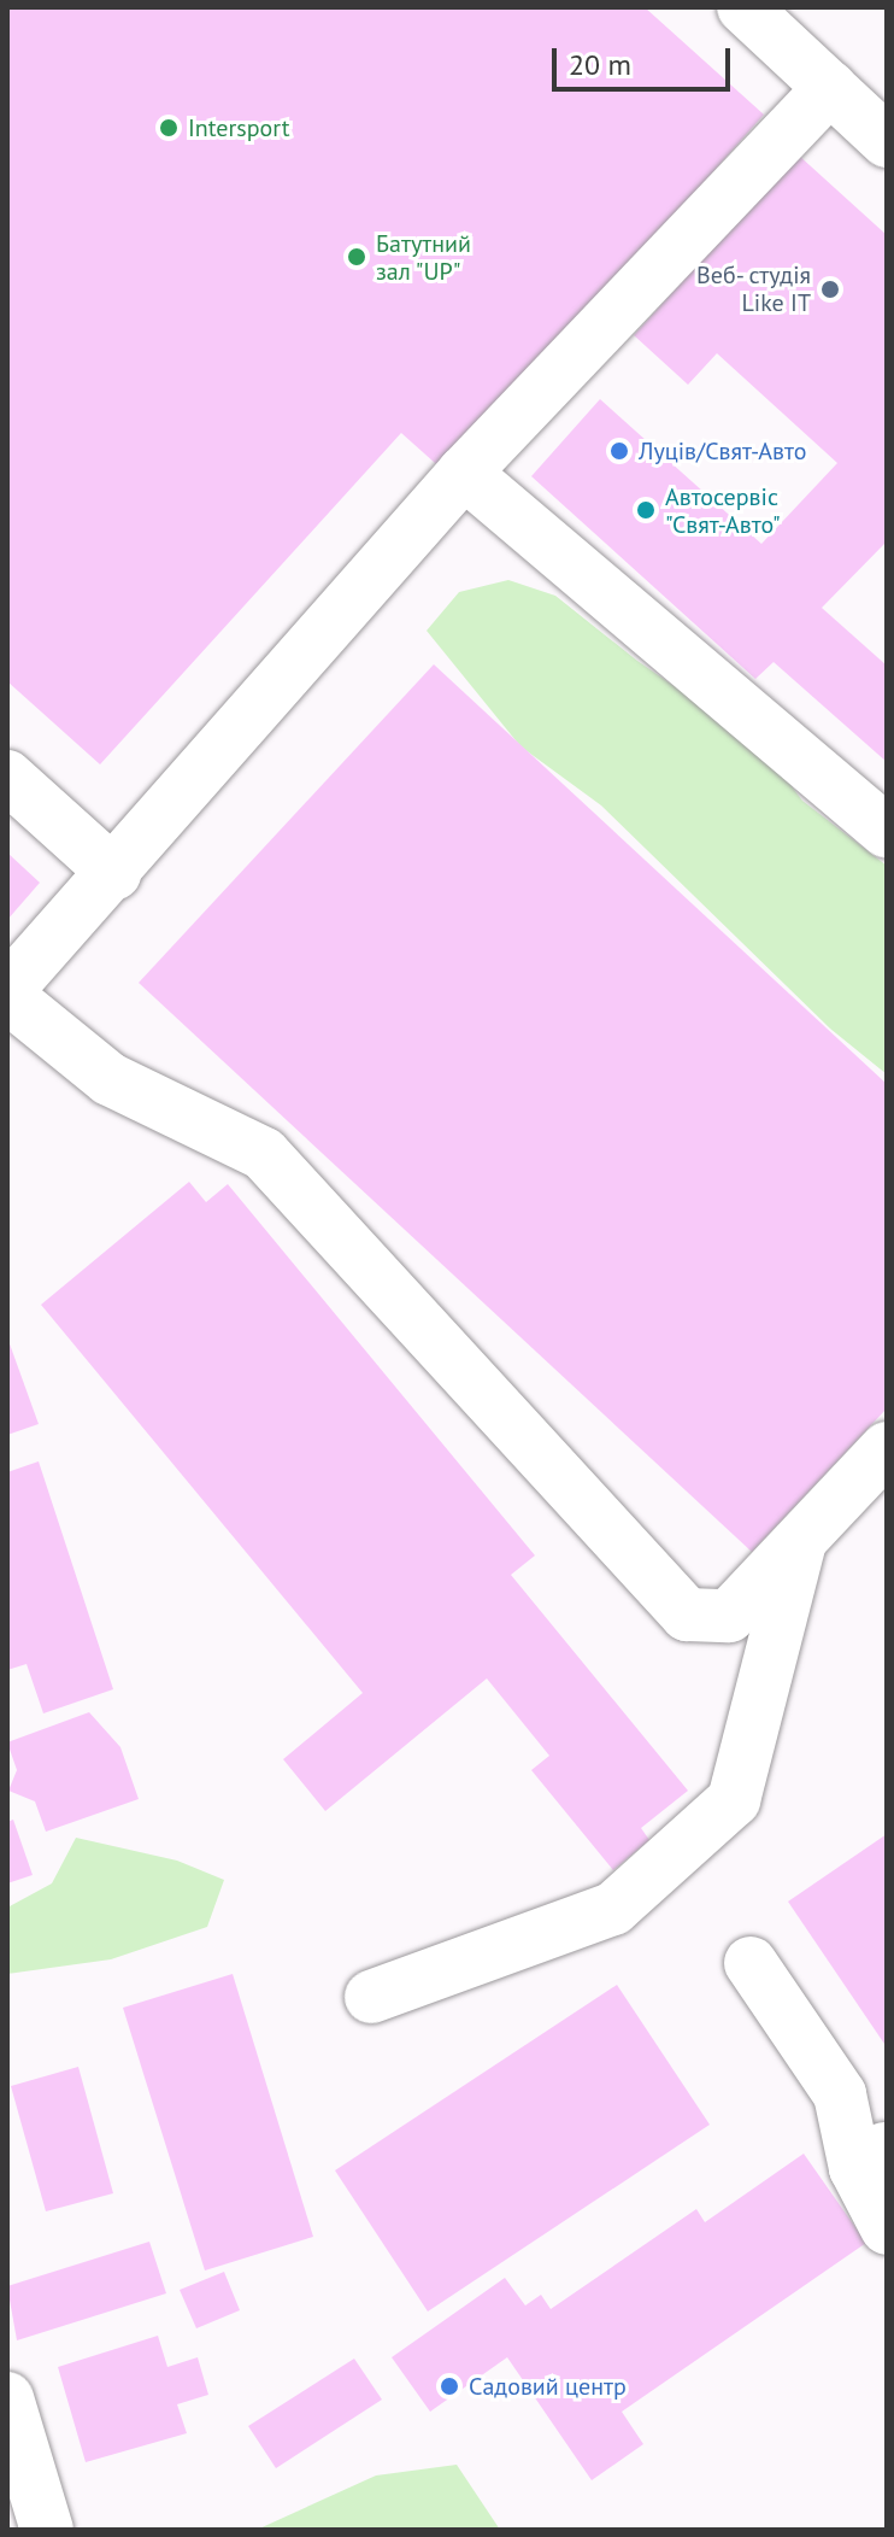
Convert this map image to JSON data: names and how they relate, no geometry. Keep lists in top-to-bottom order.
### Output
{
  "places": [
    "Intersport",
    "Батутний зал \"UP\"",
    "Веб- студія Like IT",
    "Луців/Свят-Авто",
    "Автосервіс \"Свят-Авто\"",
    "Садовий центр"
  ],
  "scale_bar": "20 m"
}
